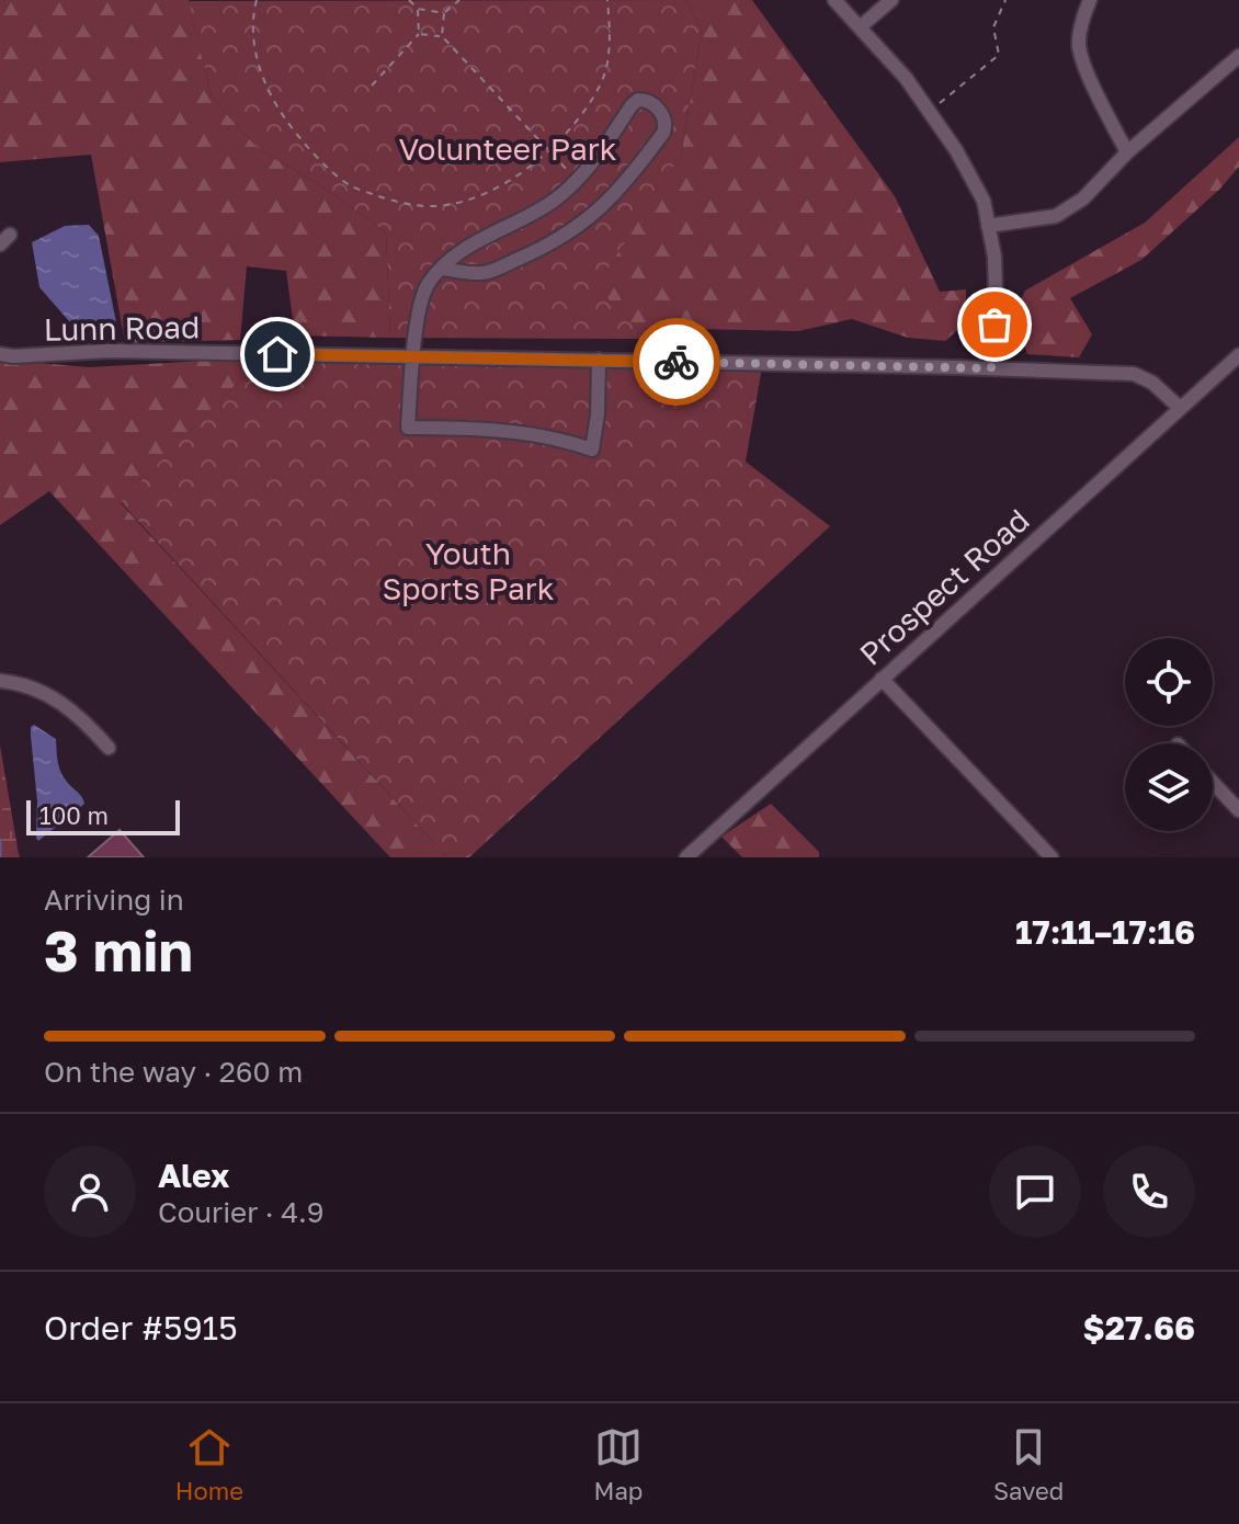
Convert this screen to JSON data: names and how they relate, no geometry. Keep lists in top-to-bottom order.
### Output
{
  "streets": {
    "street": ["Lunn Road", "Prospect Road"]
  },
  "crossings": [
    ["Lunn Road", "Prospect Road"]
  ],
  "parks": ["Volunteer Park", "Youth Sports Park"],
  "scale_bar": "100 m",
  "page": {
    "scale": "100 m",
    "heading": ["3 min", "Arriving in", "17:11–17:16"],
    "panel": [
      "Alex",
      "Courier · 4.9",
      "Order #5915",
      "$27.66"
    ],
    "bar": "On the way · 260 m",
    "tabs": ["Home", "Map", "Saved"]
  }
}
